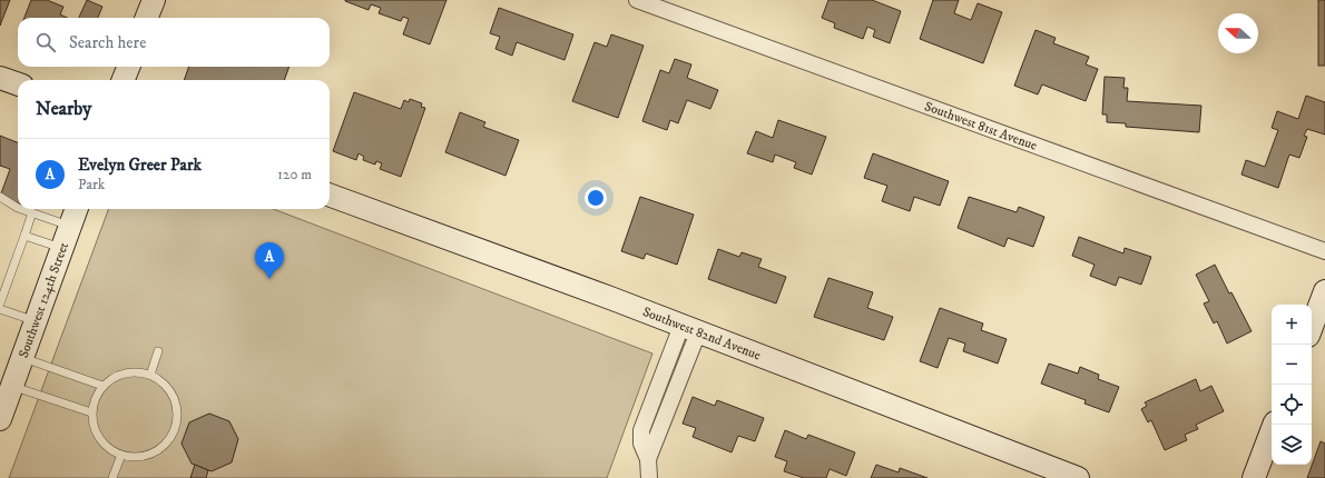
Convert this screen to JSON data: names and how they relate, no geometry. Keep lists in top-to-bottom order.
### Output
{
  "streets": {
    "street": ["Southwest 81st Avenue", "Southwest 124th Street", "Southwest 82nd Avenue"]
  },
  "north": "left",
  "page": {
    "search": "Search here",
    "heading": "Nearby",
    "list": [
      {
        "mark": "A",
        "name": "Evelyn Greer Park",
        "note": "Park",
        "value": "120 m"
      }
    ],
    "pins": "A",
    "map_buttons": ["+", "−"]
  }
}
